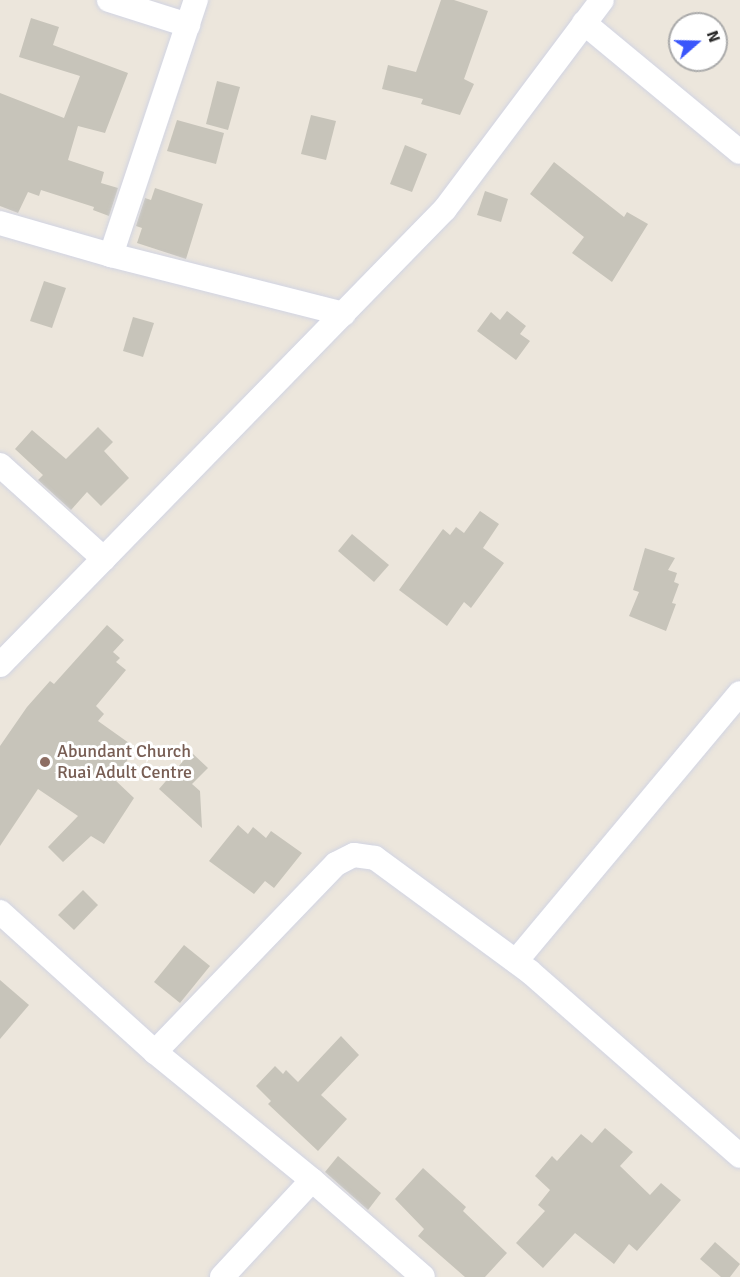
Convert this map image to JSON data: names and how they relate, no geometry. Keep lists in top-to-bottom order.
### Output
{
  "places": ["Abundant Church Ruai Adult Centre"],
  "north": "right"
}
